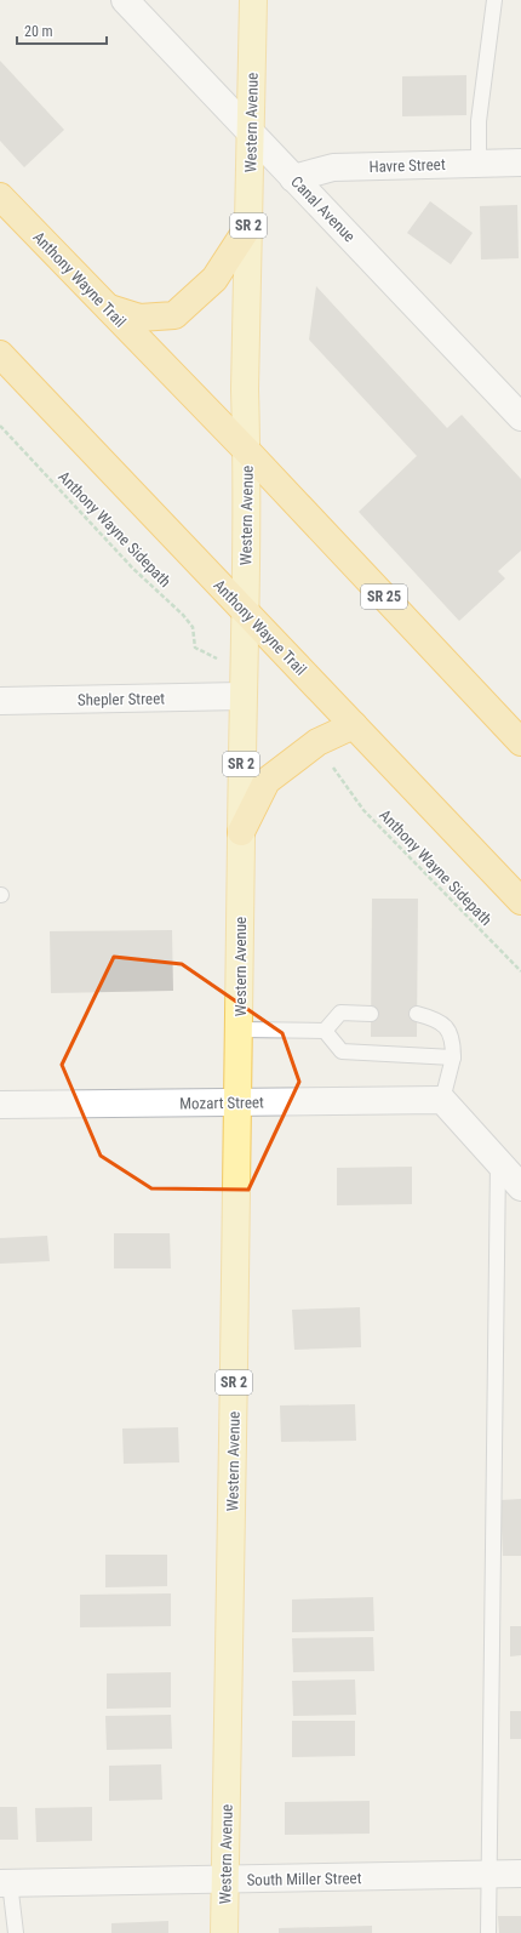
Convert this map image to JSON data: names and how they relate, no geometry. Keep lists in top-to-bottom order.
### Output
{
  "streets": {
    "highway": ["Anthony Wayne Trail", "SR 25"],
    "main road": ["Western Avenue", "SR 2"],
    "street": [
      "Havre Street",
      "Canal Avenue",
      "Shepler Street",
      "Mozart Street",
      "South Miller Street"
    ],
    "path": ["Anthony Wayne Sidepath"]
  },
  "crossings": [
    ["Western Avenue", "Canal Avenue"],
    ["Western Avenue", "Anthony Wayne Trail"],
    ["Western Avenue", "Anthony Wayne Sidepath"],
    ["Western Avenue", "Shepler Street"],
    ["Western Avenue", "Mozart Street"],
    ["Western Avenue", "South Miller Street"],
    ["Havre Street", "Canal Avenue"]
  ],
  "scale_bar": "20 m"
}
